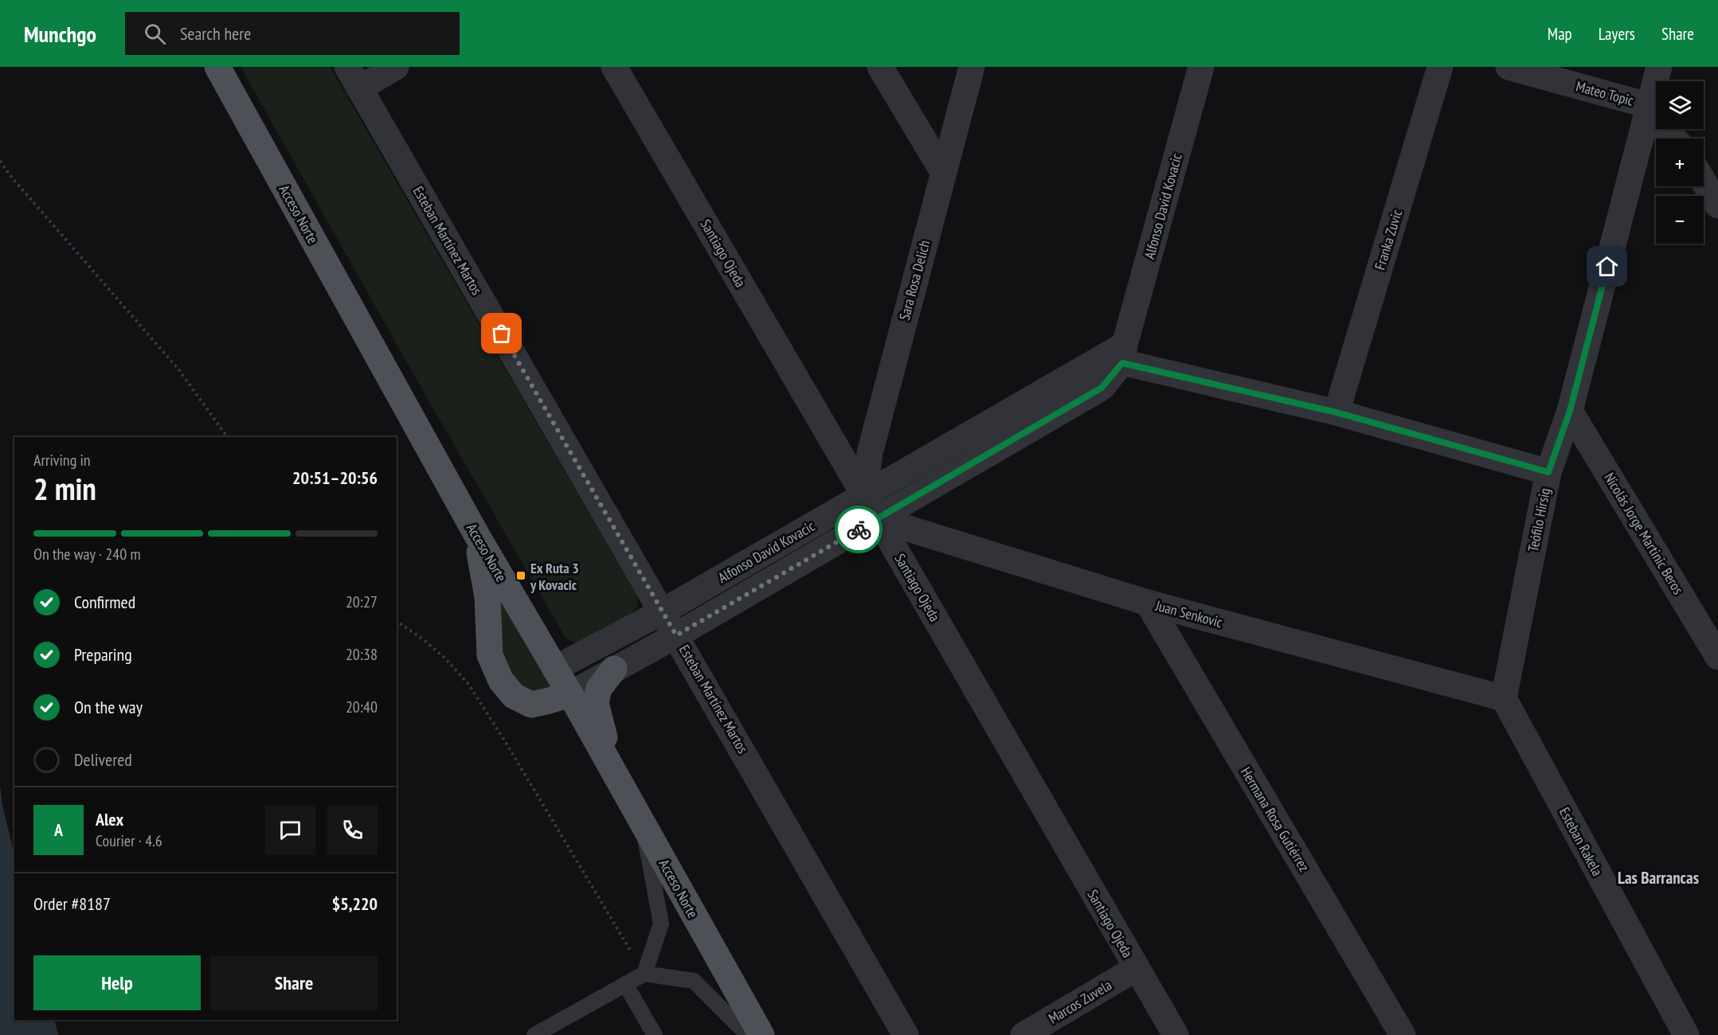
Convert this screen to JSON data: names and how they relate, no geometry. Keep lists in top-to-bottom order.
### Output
{
  "streets": {
    "main road": ["Acceso Norte"],
    "street": [
      "Mateo Topic",
      "Alfonso David Kovacic",
      "Franka Zuvic",
      "Esteban Martínez Martos",
      "Santiago Ojeda",
      "Sara Rosa Delich",
      "Teófilo Hirsig",
      "Nicolás Jorge Martinic Beros",
      "Juan Senkovic",
      "Hermana Rosa Gutiérrez",
      "Esteban Rakela",
      "Marcos Zuvela"
    ]
  },
  "crossings": [
    ["Mateo Topic", "Teófilo Hirsig"],
    ["Alfonso David Kovacic", "Acceso Norte"],
    ["Alfonso David Kovacic", "Esteban Martínez Martos"],
    ["Alfonso David Kovacic", "Santiago Ojeda"],
    ["Alfonso David Kovacic", "Sara Rosa Delich"],
    ["Alfonso David Kovacic", "Juan Senkovic"],
    ["Santiago Ojeda", "Sara Rosa Delich"],
    ["Santiago Ojeda", "Juan Senkovic"],
    ["Santiago Ojeda", "Marcos Zuvela"],
    ["Teófilo Hirsig", "Nicolás Jorge Martinic Beros"],
    ["Teófilo Hirsig", "Juan Senkovic"],
    ["Teófilo Hirsig", "Esteban Rakela"],
    ["Juan Senkovic", "Hermana Rosa Gutiérrez"],
    ["Juan Senkovic", "Esteban Rakela"]
  ],
  "districts": ["Las Barrancas"],
  "places": {
    "transit": ["Ex Ruta 3 y Kovacic"]
  },
  "page": {
    "header": "Munchgo",
    "search": "Search here",
    "nav": ["Map", "Layers", "Share"],
    "map_buttons": ["+", "−"],
    "heading": ["2 min", "Arriving in", "20:51–20:56"],
    "panel": [
      "Alex",
      "Courier · 4.6",
      "Order #8187",
      "$5,220"
    ],
    "bar": "On the way · 240 m",
    "list": [
      ["Confirmed", "20:27"],
      ["Preparing", "20:38"],
      ["On the way", "20:40"],
      "Delivered"
    ],
    "round": "A",
    "buttons": ["Help", "Share"]
  }
}
